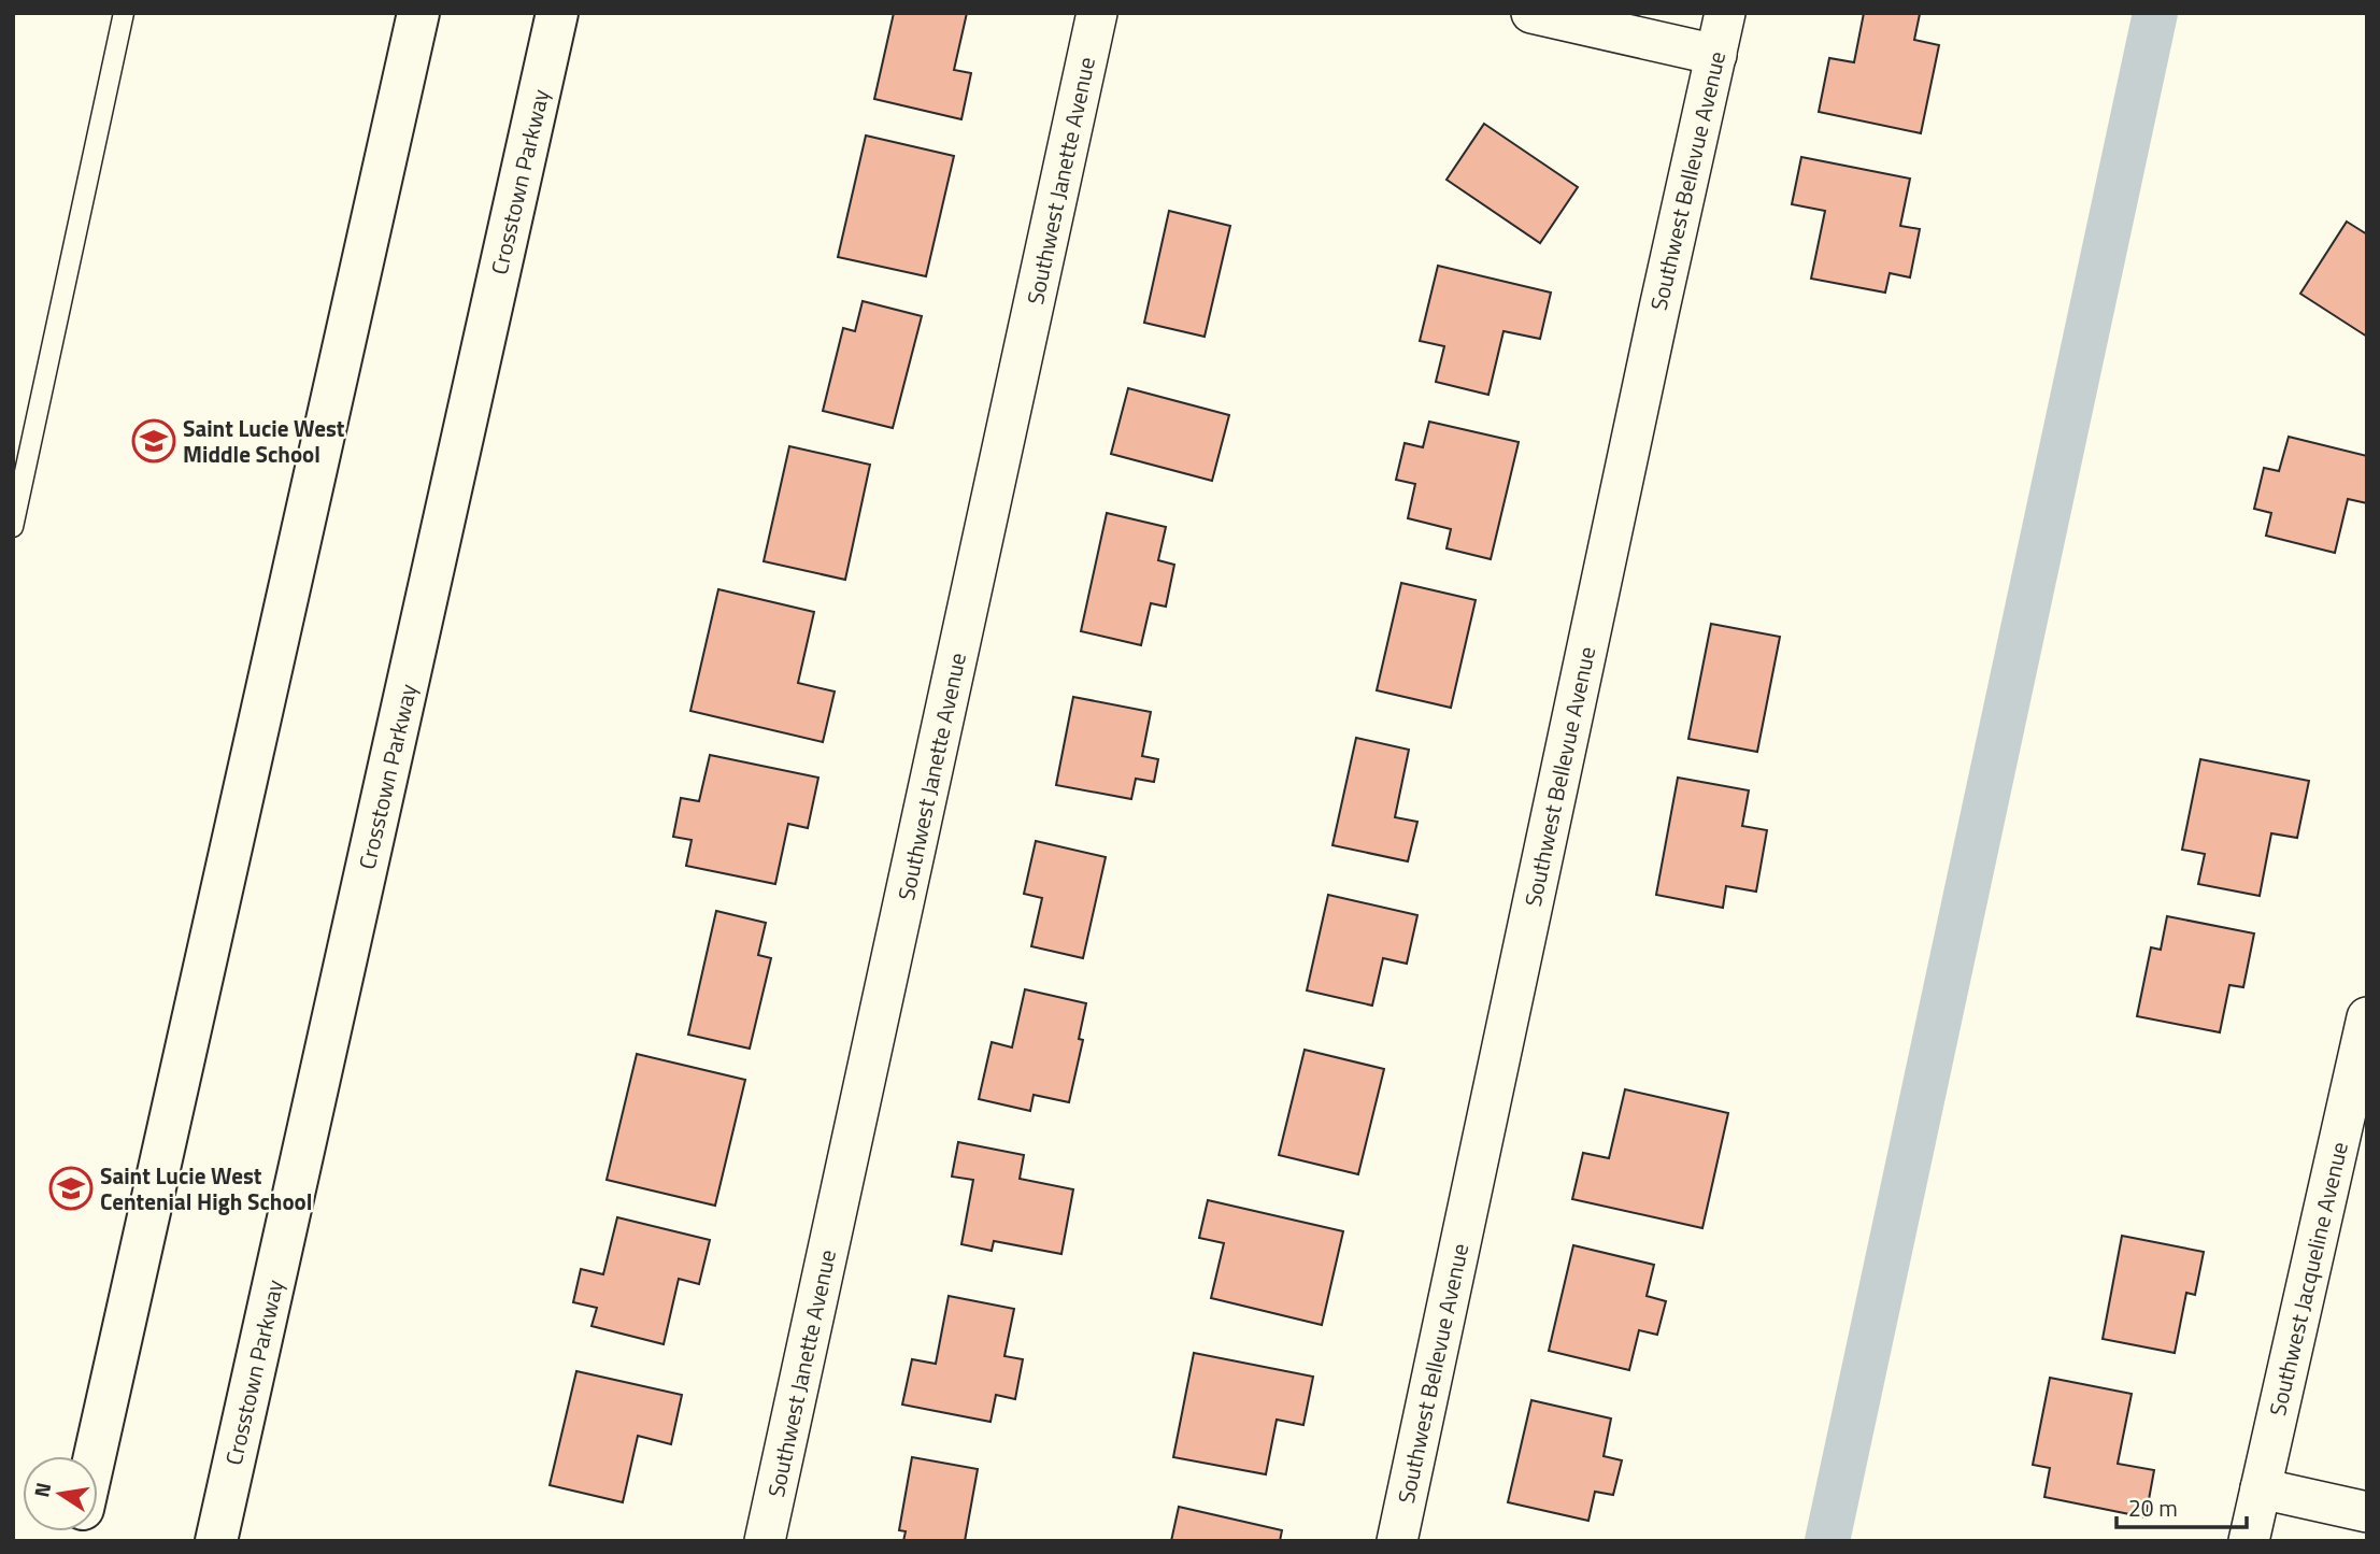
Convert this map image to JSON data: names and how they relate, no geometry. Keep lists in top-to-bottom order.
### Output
{
  "streets": {
    "main road": ["Crosstown Parkway"],
    "street": ["Southwest Janette Avenue", "Southwest Bellevue Avenue", "Southwest Jacqueline Avenue"]
  },
  "places": {
    "school or university": ["Saint Lucie West Middle School", "Saint Lucie West Centenial High School"]
  },
  "scale_bar": "20 m",
  "north": "left"
}
